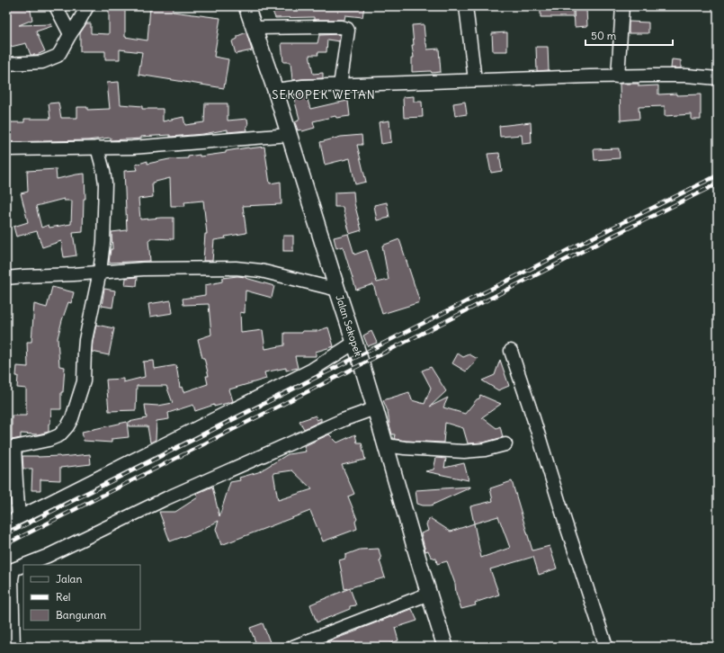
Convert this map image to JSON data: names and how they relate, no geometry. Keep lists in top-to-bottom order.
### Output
{
  "streets": {
    "street": ["Jalan Sekopek"]
  },
  "districts": ["SEKOPEK WETAN"],
  "legend": ["Jalan", "Rel", "Bangunan"],
  "scale_bar": "50 m"
}
